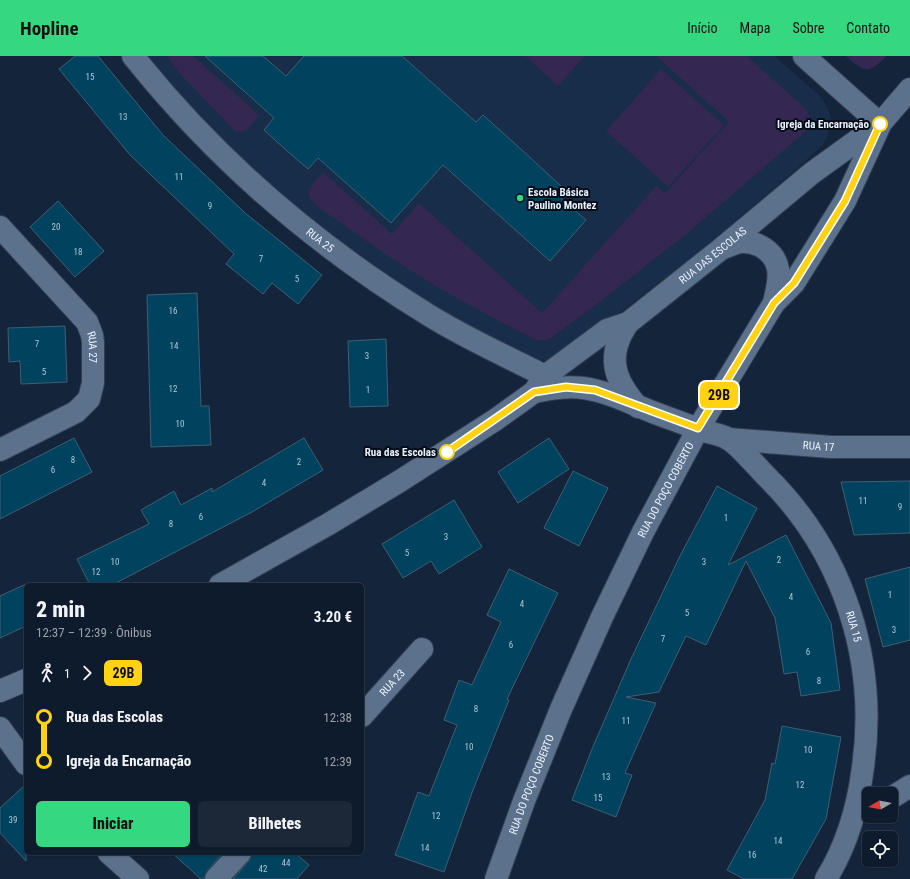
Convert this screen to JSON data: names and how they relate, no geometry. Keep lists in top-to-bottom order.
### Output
{
  "streets": {
    "street": [
      "RUA 25",
      "RUA DAS ESCOLAS",
      "RUA 27",
      "RUA 17",
      "RUA DO POÇO COBERTO",
      "RUA 15",
      "RUA 23"
    ]
  },
  "crossings": [
    ["RUA 25", "RUA DAS ESCOLAS"],
    ["RUA 25", "RUA 15"],
    ["RUA DAS ESCOLAS", "RUA DO POÇO COBERTO"],
    ["RUA DAS ESCOLAS", "RUA 15"],
    ["RUA 17", "RUA 15"],
    ["RUA DO POÇO COBERTO", "RUA 15"]
  ],
  "places": ["Igreja da Encarnação", "Escola Básica Paulino Montez", "Rua das Escolas"],
  "lines": ["bus line 29B"],
  "house_numbers": [
    "15",
    "13",
    "11",
    "9",
    "20",
    "18",
    "7",
    "5",
    "16",
    "7",
    "14",
    "3",
    "5",
    "12",
    "1",
    "10",
    "8",
    "2",
    "6",
    "4",
    "11",
    "9",
    "6",
    "1",
    "8",
    "3",
    "5",
    "2",
    "10",
    "3",
    "12",
    "1",
    "4",
    "4",
    "5",
    "3",
    "7",
    "6",
    "6",
    "8",
    "8",
    "11",
    "10",
    "10",
    "13",
    "12",
    "15",
    "12",
    "39",
    "14",
    "14",
    "16",
    "44",
    "42"
  ],
  "north": "left",
  "page": {
    "header": "Hopline",
    "nav": [
      "Início",
      "Mapa",
      "Sobre",
      "Contato"
    ],
    "on_map": "29B",
    "heading": ["2 min", "12:37 – 12:39 · Ônibus", "3.20 €"],
    "legs": ["1", "29B"],
    "list": [
      {
        "name": "Rua das Escolas",
        "value": "12:38"
      },
      {
        "name": "Igreja da Encarnação",
        "value": "12:39"
      }
    ],
    "buttons": ["Iniciar", "Bilhetes"]
  }
}
